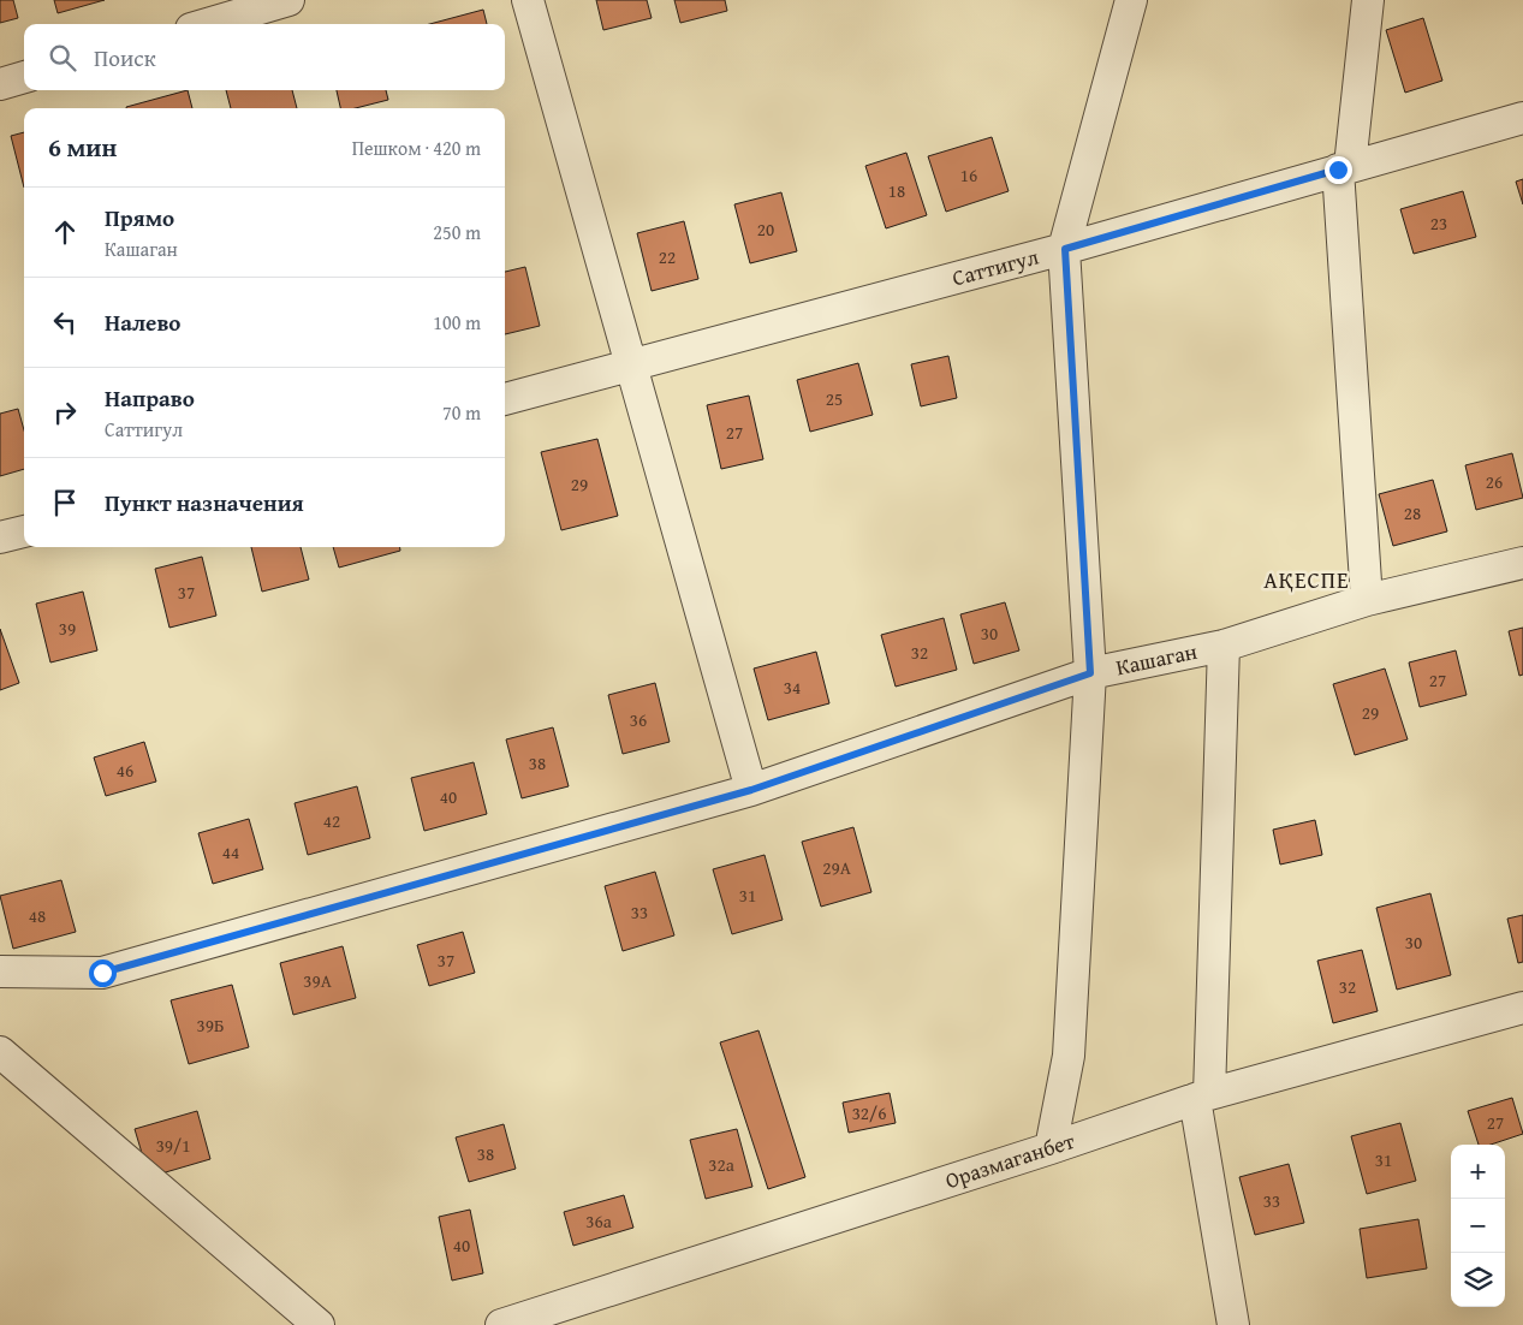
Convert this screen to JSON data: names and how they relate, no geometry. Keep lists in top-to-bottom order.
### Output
{
  "streets": {
    "street": ["Саттигул", "Кашаган", "Оразмаганбет"]
  },
  "districts": ["АҚЕСПЕ"],
  "house_numbers": [
    "16",
    "18",
    "23",
    "20",
    "22",
    "25",
    "27",
    "26",
    "29",
    "28",
    "37",
    "39",
    "30",
    "32",
    "27",
    "34",
    "29",
    "36",
    "38",
    "46",
    "40",
    "42",
    "44",
    "29А",
    "31",
    "33",
    "48",
    "30",
    "37",
    "39А",
    "32",
    "39Б",
    "32/6",
    "27",
    "39/1",
    "38",
    "31",
    "32а",
    "33",
    "36а",
    "40"
  ],
  "page": {
    "search": "Поиск",
    "heading": ["6 мин", "Пешком · 420 m"],
    "list": [
      ["Прямо", "Кашаган", "250 m"],
      ["Налево", "100 m"],
      ["Направо", "Саттигул", "70 m"],
      "Пункт назначения"
    ],
    "map_buttons": ["+", "−"]
  }
}
